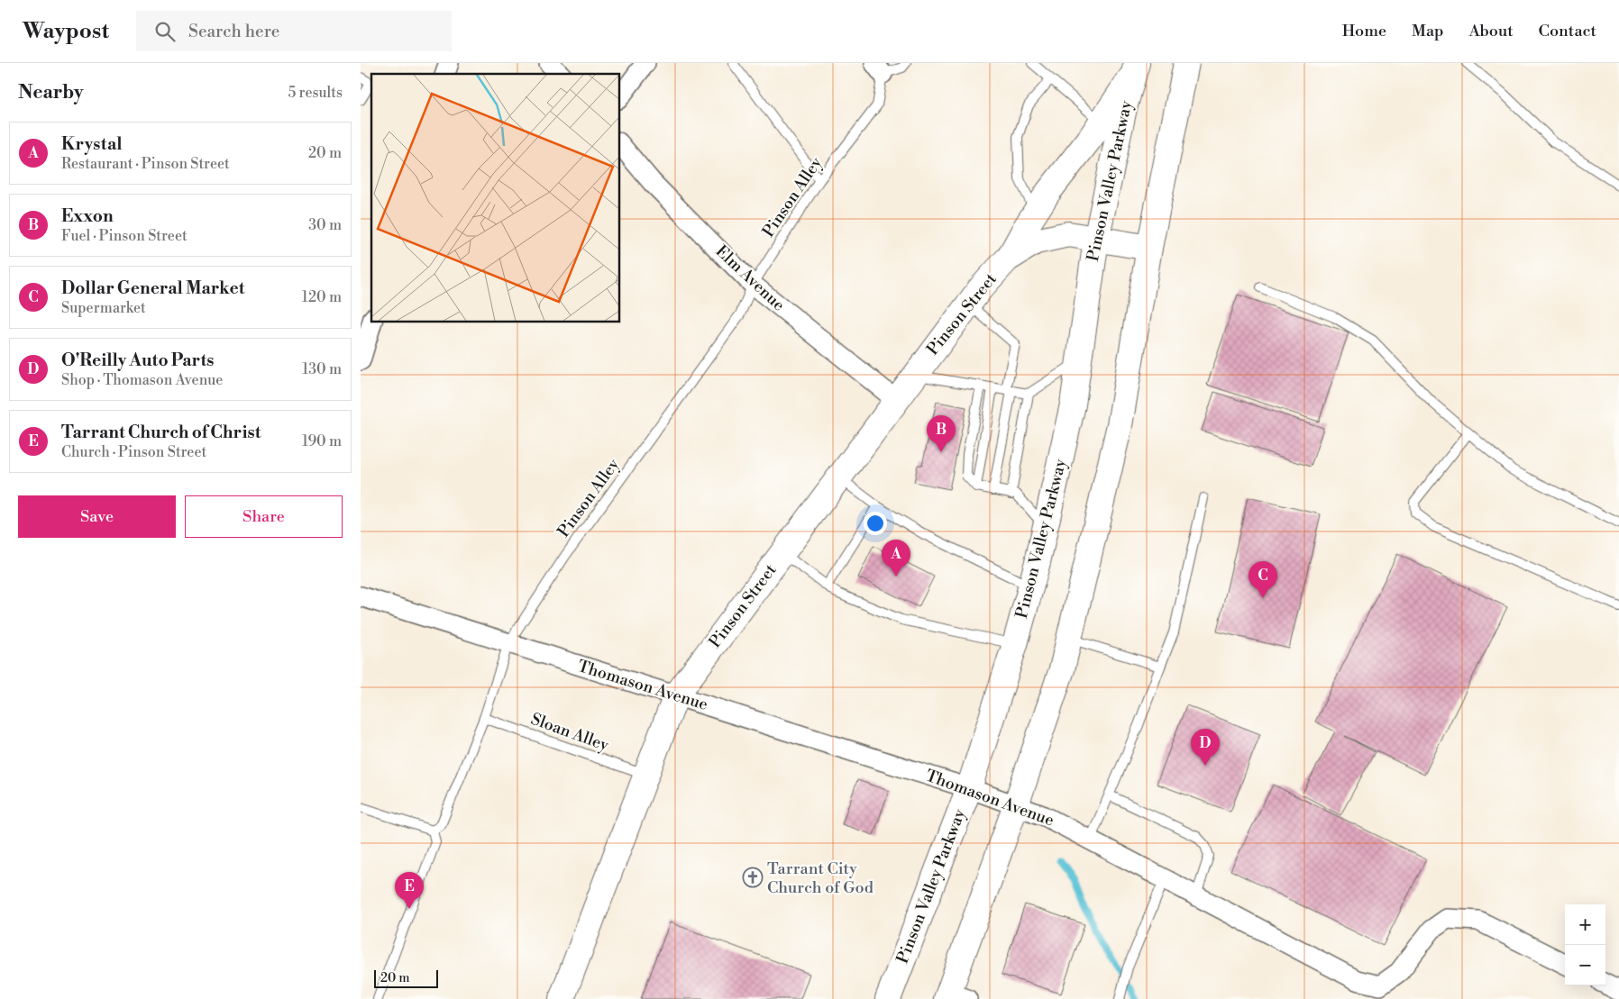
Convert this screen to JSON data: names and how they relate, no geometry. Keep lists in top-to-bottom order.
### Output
{
  "streets": {
    "main road": ["Pinson Valley Parkway", "Pinson Street"],
    "street": ["Elm Avenue", "Thomason Avenue"],
    "lane": ["Pinson Alley", "Sloan Alley"]
  },
  "crossings": [
    ["Pinson Valley Parkway", "Pinson Street"],
    ["Pinson Valley Parkway", "Thomason Avenue"],
    ["Pinson Alley", "Elm Avenue"],
    ["Pinson Alley", "Thomason Avenue"],
    ["Pinson Alley", "Sloan Alley"],
    ["Elm Avenue", "Pinson Street"],
    ["Pinson Street", "Thomason Avenue"],
    ["Pinson Street", "Sloan Alley"]
  ],
  "places": {
    "church": ["Tarrant City Church of God"]
  },
  "scale_bar": "20 m",
  "page": {
    "header": "Waypost",
    "search": "Search here",
    "nav": [
      "Home",
      "Map",
      "About",
      "Contact"
    ],
    "heading": ["Nearby", "5 results"],
    "list": [
      {
        "mark": "A",
        "name": "Krystal",
        "note": "Restaurant · Pinson Street",
        "value": "20 m"
      },
      {
        "mark": "B",
        "name": "Exxon",
        "note": "Fuel · Pinson Street",
        "value": "30 m"
      },
      {
        "mark": "C",
        "name": "Dollar General Market",
        "note": "Supermarket",
        "value": "120 m"
      },
      {
        "mark": "D",
        "name": "O'Reilly Auto Parts",
        "note": "Shop · Thomason Avenue",
        "value": "130 m"
      },
      {
        "mark": "E",
        "name": "Tarrant Church of Christ",
        "note": "Church · Pinson Street",
        "value": "190 m"
      }
    ],
    "pins": [
      "B",
      "A",
      "C",
      "D",
      "E"
    ],
    "buttons": ["Save", "Share"],
    "map_buttons": ["+", "−"],
    "scale": "20 m"
  }
}
